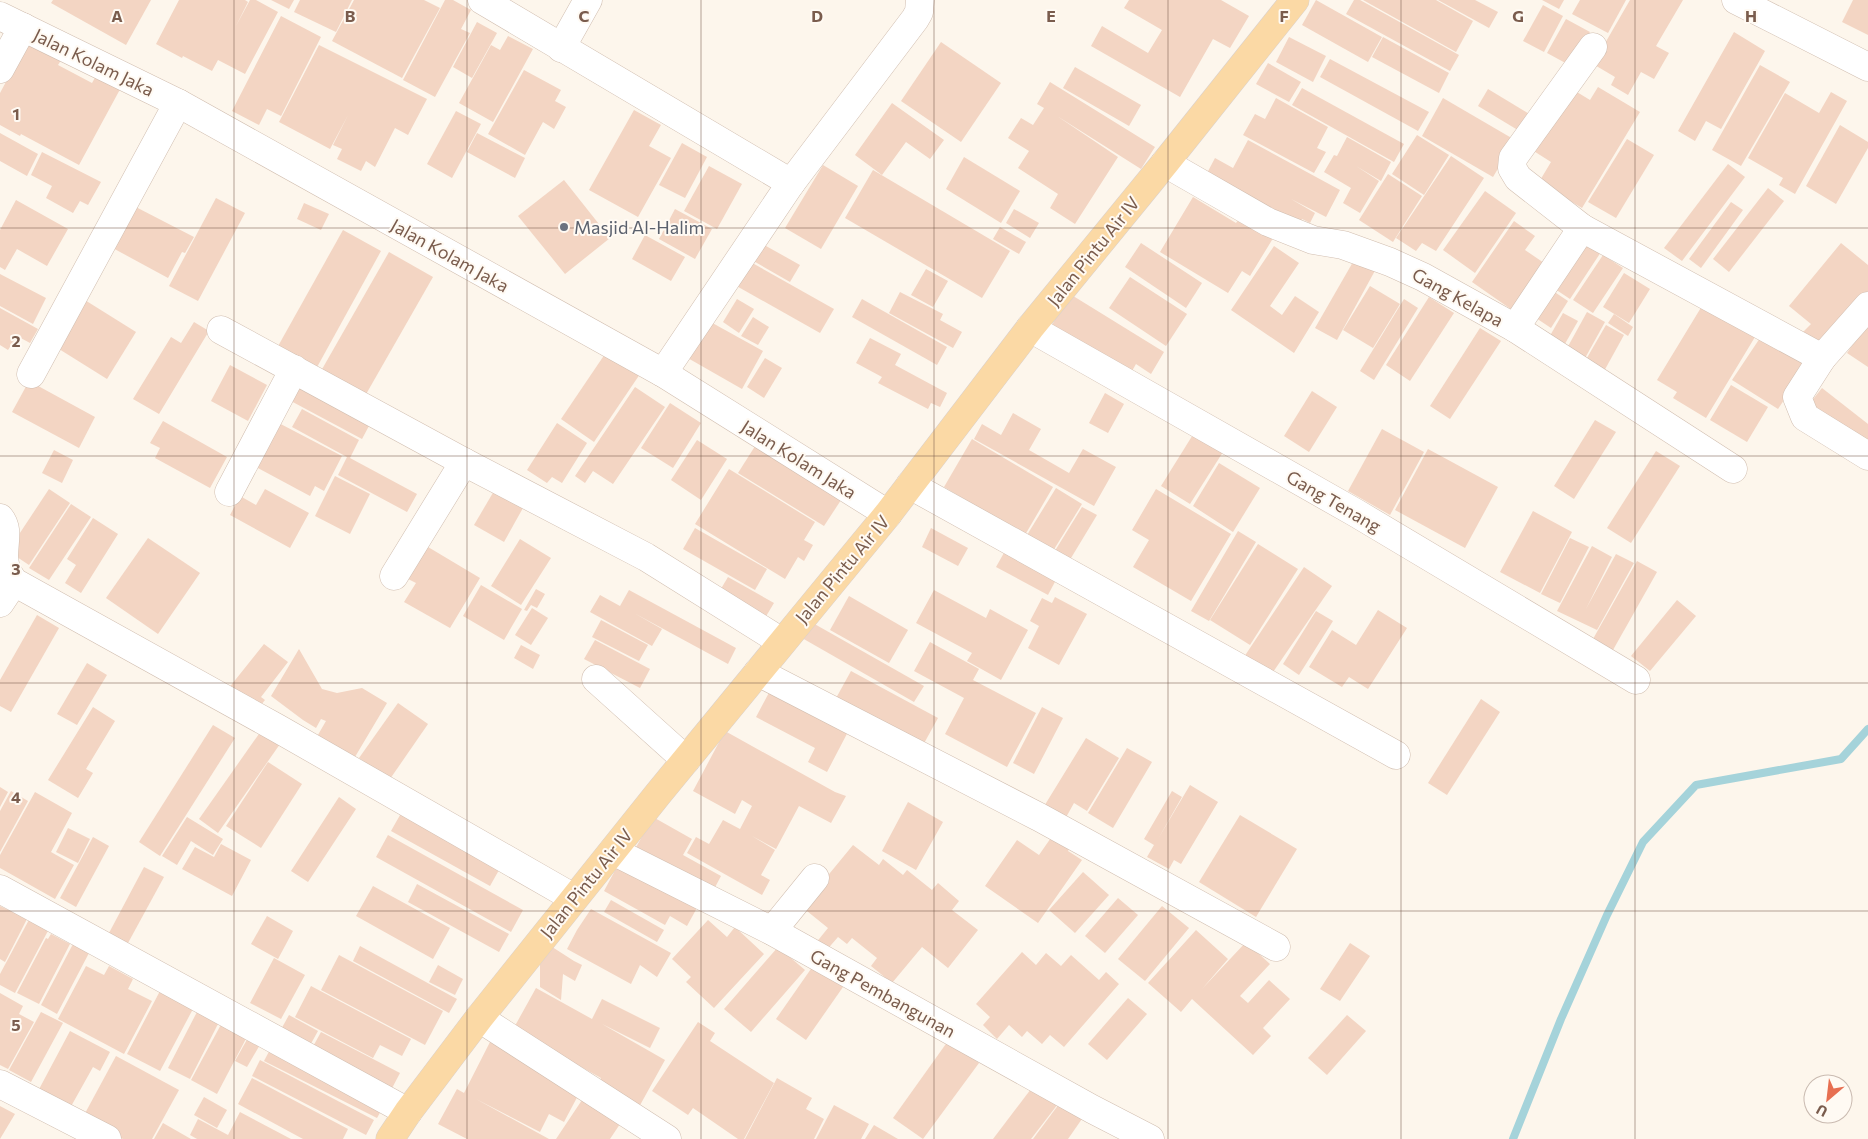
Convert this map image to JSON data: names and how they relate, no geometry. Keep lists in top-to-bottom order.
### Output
{
  "streets": {
    "main road": ["Jalan Pintu Air IV"],
    "street": [
      "Jalan Kolam Jaka",
      "Gang Kelapa",
      "Gang Tenang",
      "Gang Pembangunan"
    ]
  },
  "crossings": [
    ["Jalan Kolam Jaka", "Jalan Pintu Air IV"],
    ["Jalan Pintu Air IV", "Gang Kelapa"],
    ["Jalan Pintu Air IV", "Gang Tenang"],
    ["Jalan Pintu Air IV", "Gang Pembangunan"]
  ],
  "places": ["Masjid Al-Halim"],
  "north": "bottom left",
  "grid": {
    "columns": [
      "A",
      "B",
      "C",
      "D",
      "E",
      "F",
      "G",
      "H"
    ],
    "rows": [
      "1",
      "2",
      "3",
      "4",
      "5"
    ]
  }
}
